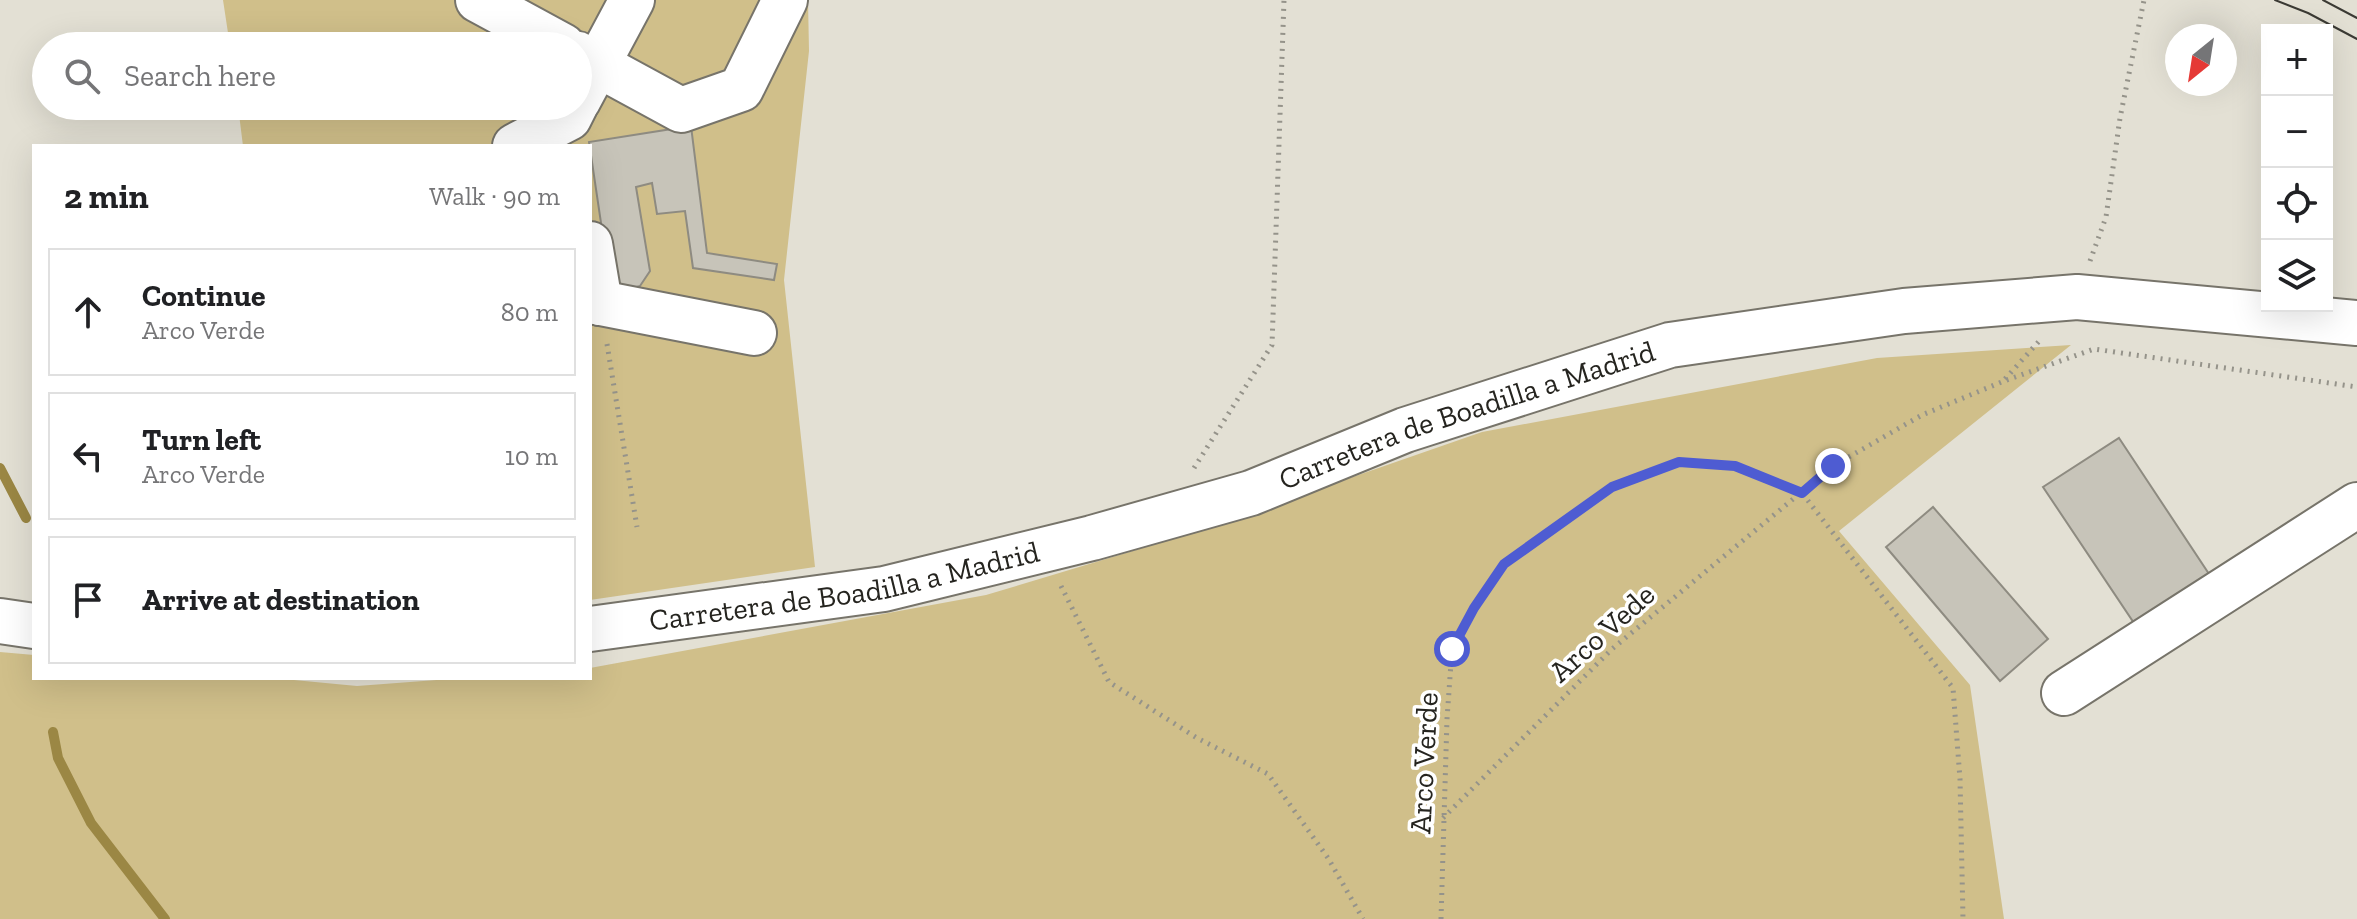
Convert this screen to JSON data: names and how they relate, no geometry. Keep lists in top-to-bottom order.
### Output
{
  "streets": {
    "street": ["Carretera de Boadilla a Madrid"],
    "path": ["Arco Vede", "Arco Verde"]
  },
  "crossings": [
    ["Arco Vede", "Arco Verde"]
  ],
  "north": "bottom left",
  "page": {
    "map_buttons": ["+", "−"],
    "search": "Search here",
    "heading": ["2 min", "Walk · 90 m"],
    "list": [
      ["Continue", "Arco Verde", "80 m"],
      ["Turn left", "Arco Verde", "10 m"],
      "Arrive at destination"
    ]
  }
}
